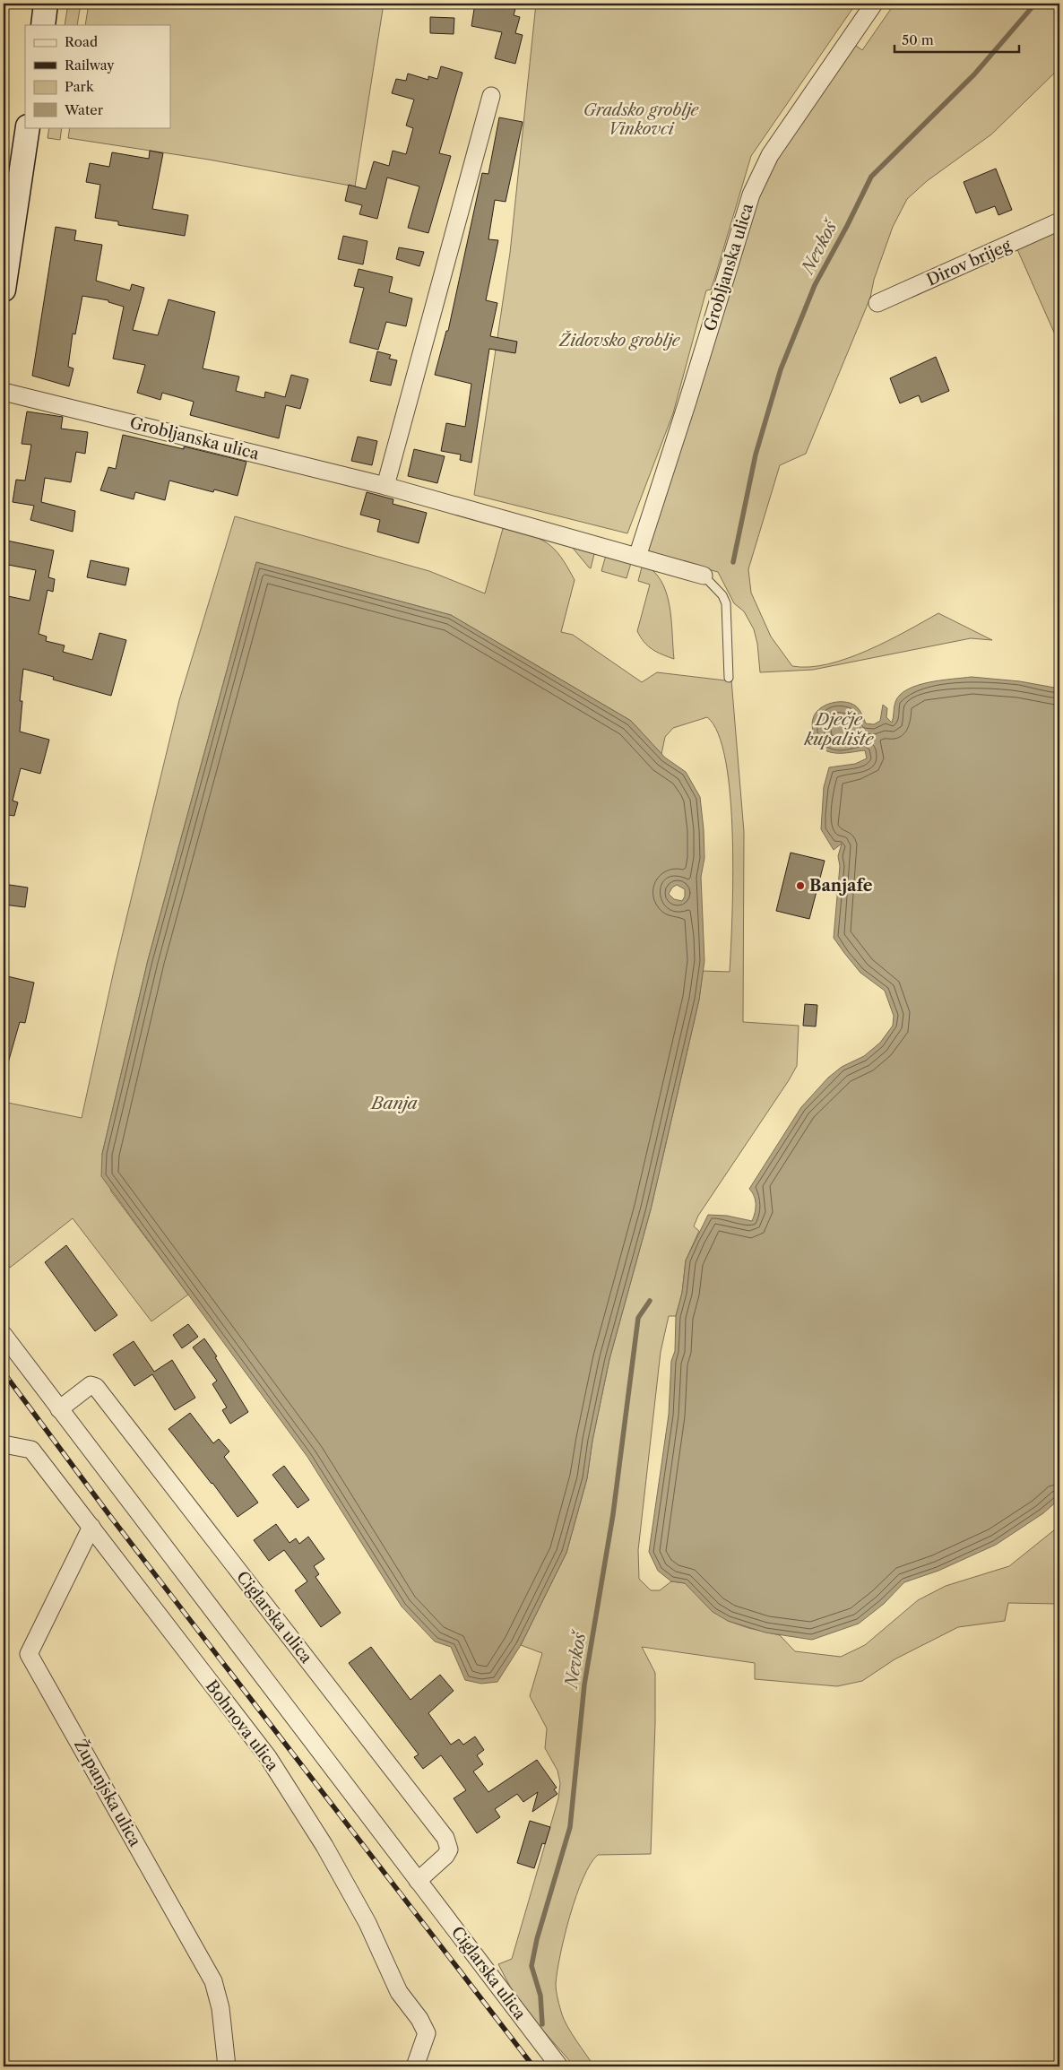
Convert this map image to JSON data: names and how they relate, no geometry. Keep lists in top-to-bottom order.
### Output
{
  "streets": {
    "street": [
      "Dirov brijeg",
      "Grobljanska ulica",
      "Ciglarska ulica",
      "Bohnova ulica",
      "Županjska ulica"
    ]
  },
  "crossings": [
    ["Bohnova ulica", "Županjska ulica"]
  ],
  "water": ["Nevkoš", "Dječje kupalište", "Banja"],
  "parks": ["Gradsko groblje Vinkovci", "Židovsko groblje"],
  "places": ["Banjafe"],
  "legend": [
    "Road",
    "Railway",
    "Park",
    "Water"
  ],
  "scale_bar": "50 m"
}
